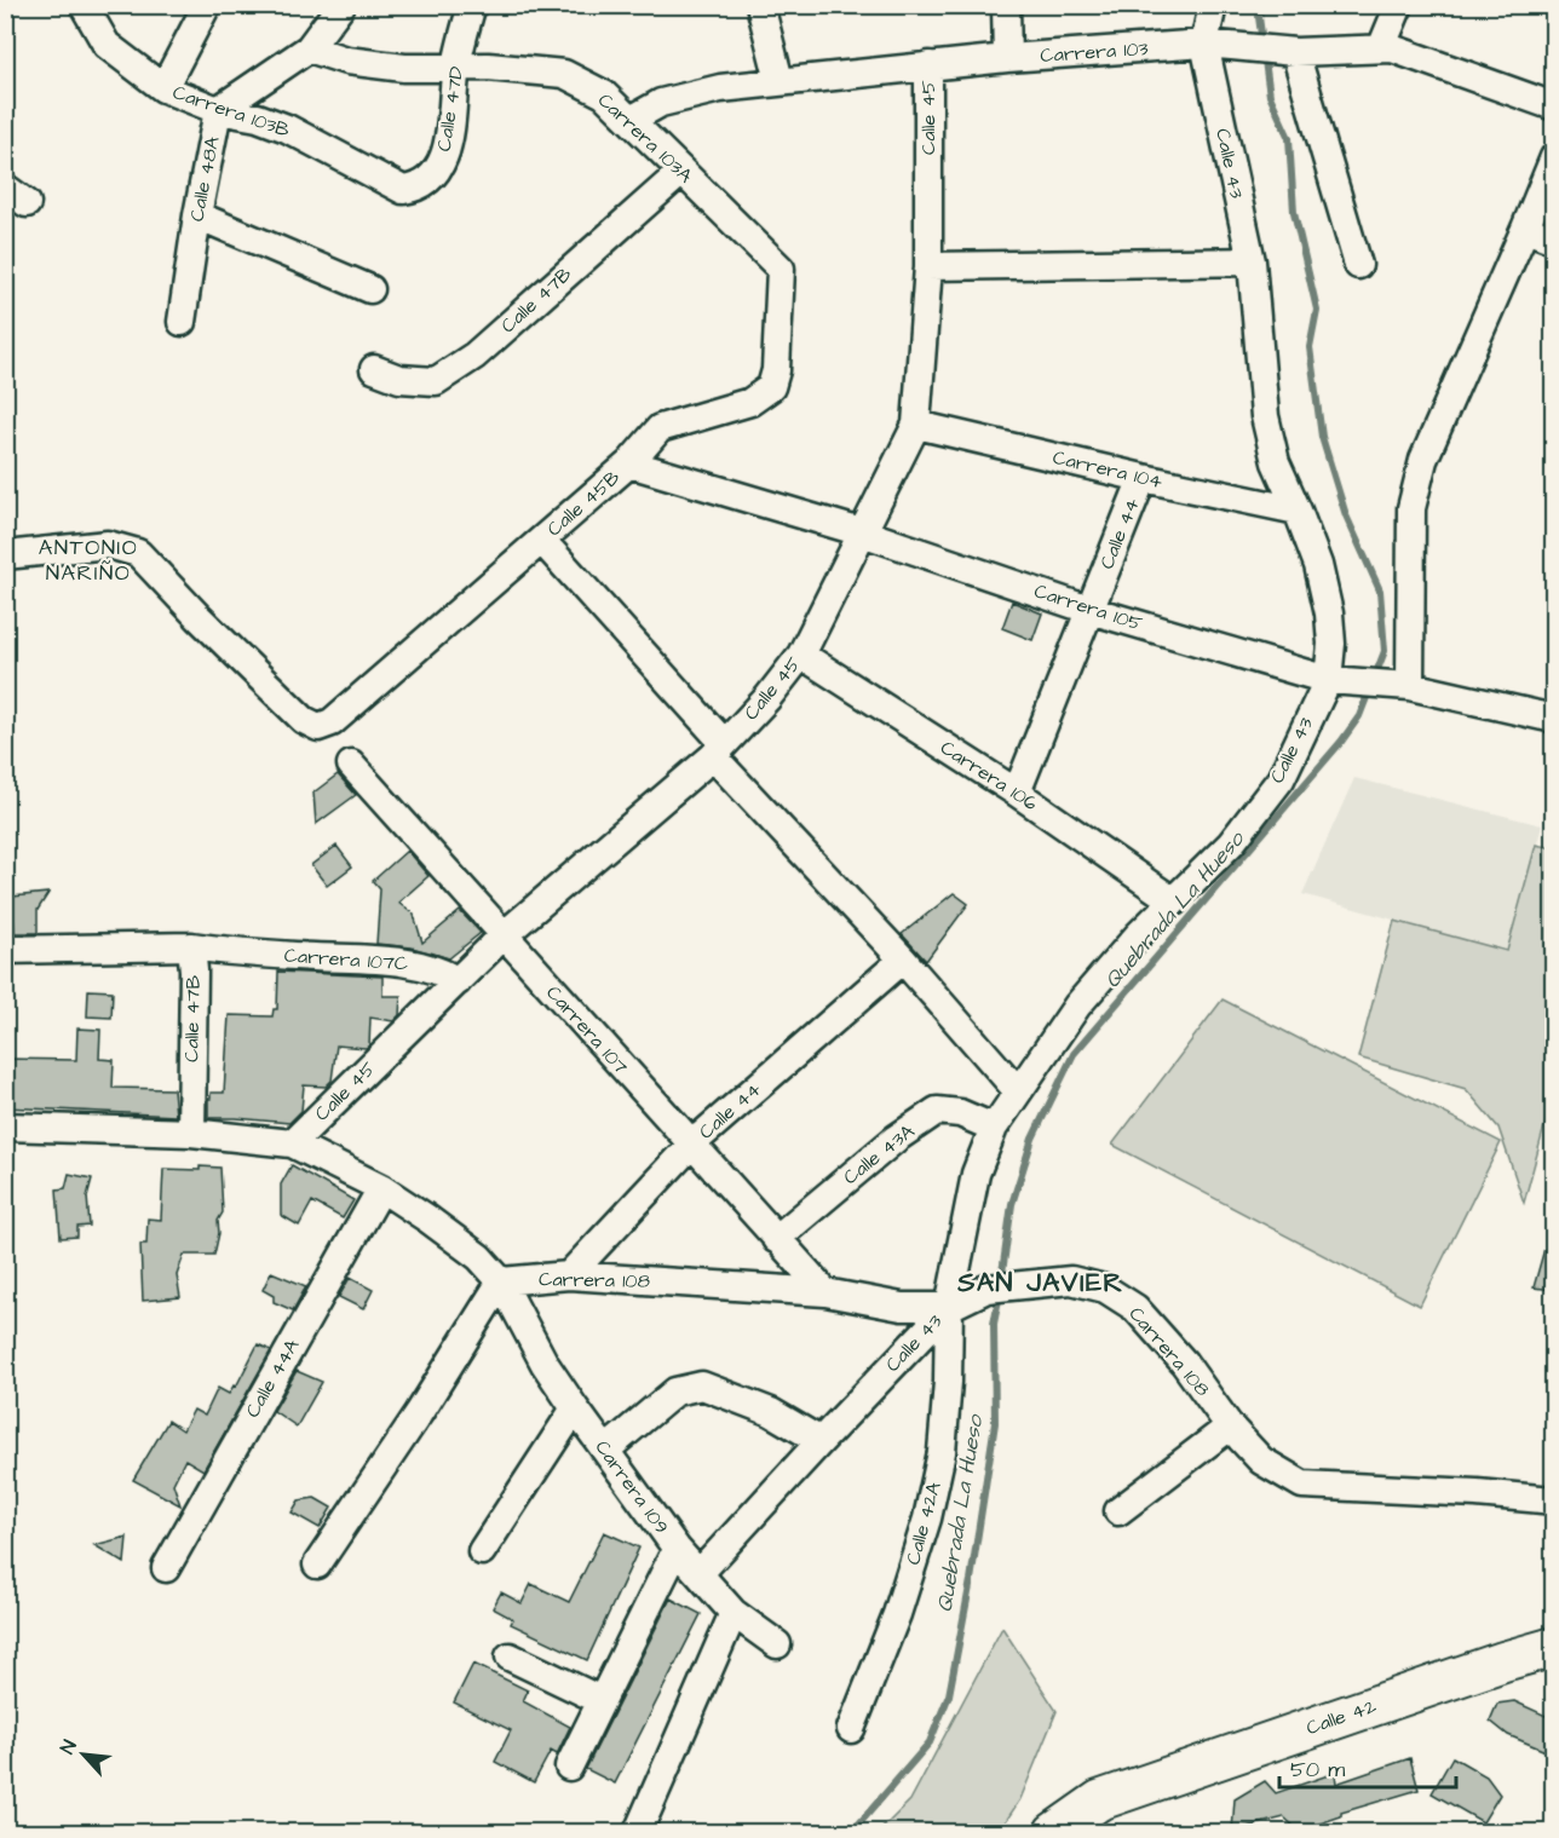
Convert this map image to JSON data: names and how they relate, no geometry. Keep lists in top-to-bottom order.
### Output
{
  "streets": {
    "street": [
      "Carrera 103",
      "Calle 47D",
      "Carrera 103B",
      "Calle 45",
      "Carrera 103A",
      "Calle 43",
      "Calle 48A",
      "Calle 47B",
      "Carrera 104",
      "Calle 45B",
      "Calle 44",
      "Carrera 105",
      "Carrera 106",
      "Carrera 107C",
      "Carrera 107",
      "Calle 43A",
      "Carrera 108",
      "Calle 44A",
      "Carrera 109",
      "Calle 42A",
      "Calle 42"
    ]
  },
  "crossings": [
    ["Carrera 103", "Calle 45"],
    ["Carrera 103", "Carrera 103A"],
    ["Carrera 103", "Calle 43"],
    ["Calle 47D", "Carrera 103B"],
    ["Calle 47D", "Carrera 103A"],
    ["Carrera 103B", "Calle 48A"],
    ["Calle 45", "Carrera 104"],
    ["Calle 45", "Carrera 105"],
    ["Calle 45", "Carrera 106"],
    ["Calle 45", "Carrera 107C"],
    ["Calle 45", "Carrera 107"],
    ["Calle 45", "Carrera 108"],
    ["Carrera 103A", "Calle 48A"],
    ["Carrera 103A", "Calle 47B"],
    ["Carrera 103A", "Calle 45B"],
    ["Calle 43", "Carrera 104"],
    ["Calle 43", "Carrera 105"],
    ["Calle 43", "Carrera 106"],
    ["Calle 43", "Calle 43A"],
    ["Calle 43", "Carrera 108"],
    ["Calle 43", "Carrera 109"],
    ["Calle 43", "Calle 42A"],
    ["Calle 47B", "Carrera 107C"],
    ["Calle 47B", "Carrera 108"],
    ["Carrera 104", "Calle 44"],
    ["Calle 45B", "Carrera 105"],
    ["Calle 44", "Carrera 105"],
    ["Calle 44", "Carrera 106"],
    ["Calle 44", "Carrera 107"],
    ["Calle 44", "Carrera 108"],
    ["Carrera 107", "Calle 43A"],
    ["Carrera 107", "Carrera 108"],
    ["Carrera 108", "Calle 44A"],
    ["Carrera 108", "Carrera 109"],
    ["Carrera 108", "Calle 42A"]
  ],
  "districts": ["ANTONIO NARIÑO", "SAN JAVIER"],
  "water": ["Quebrada La Hueso"],
  "scale_bar": "50 m",
  "north": "top left"
}
